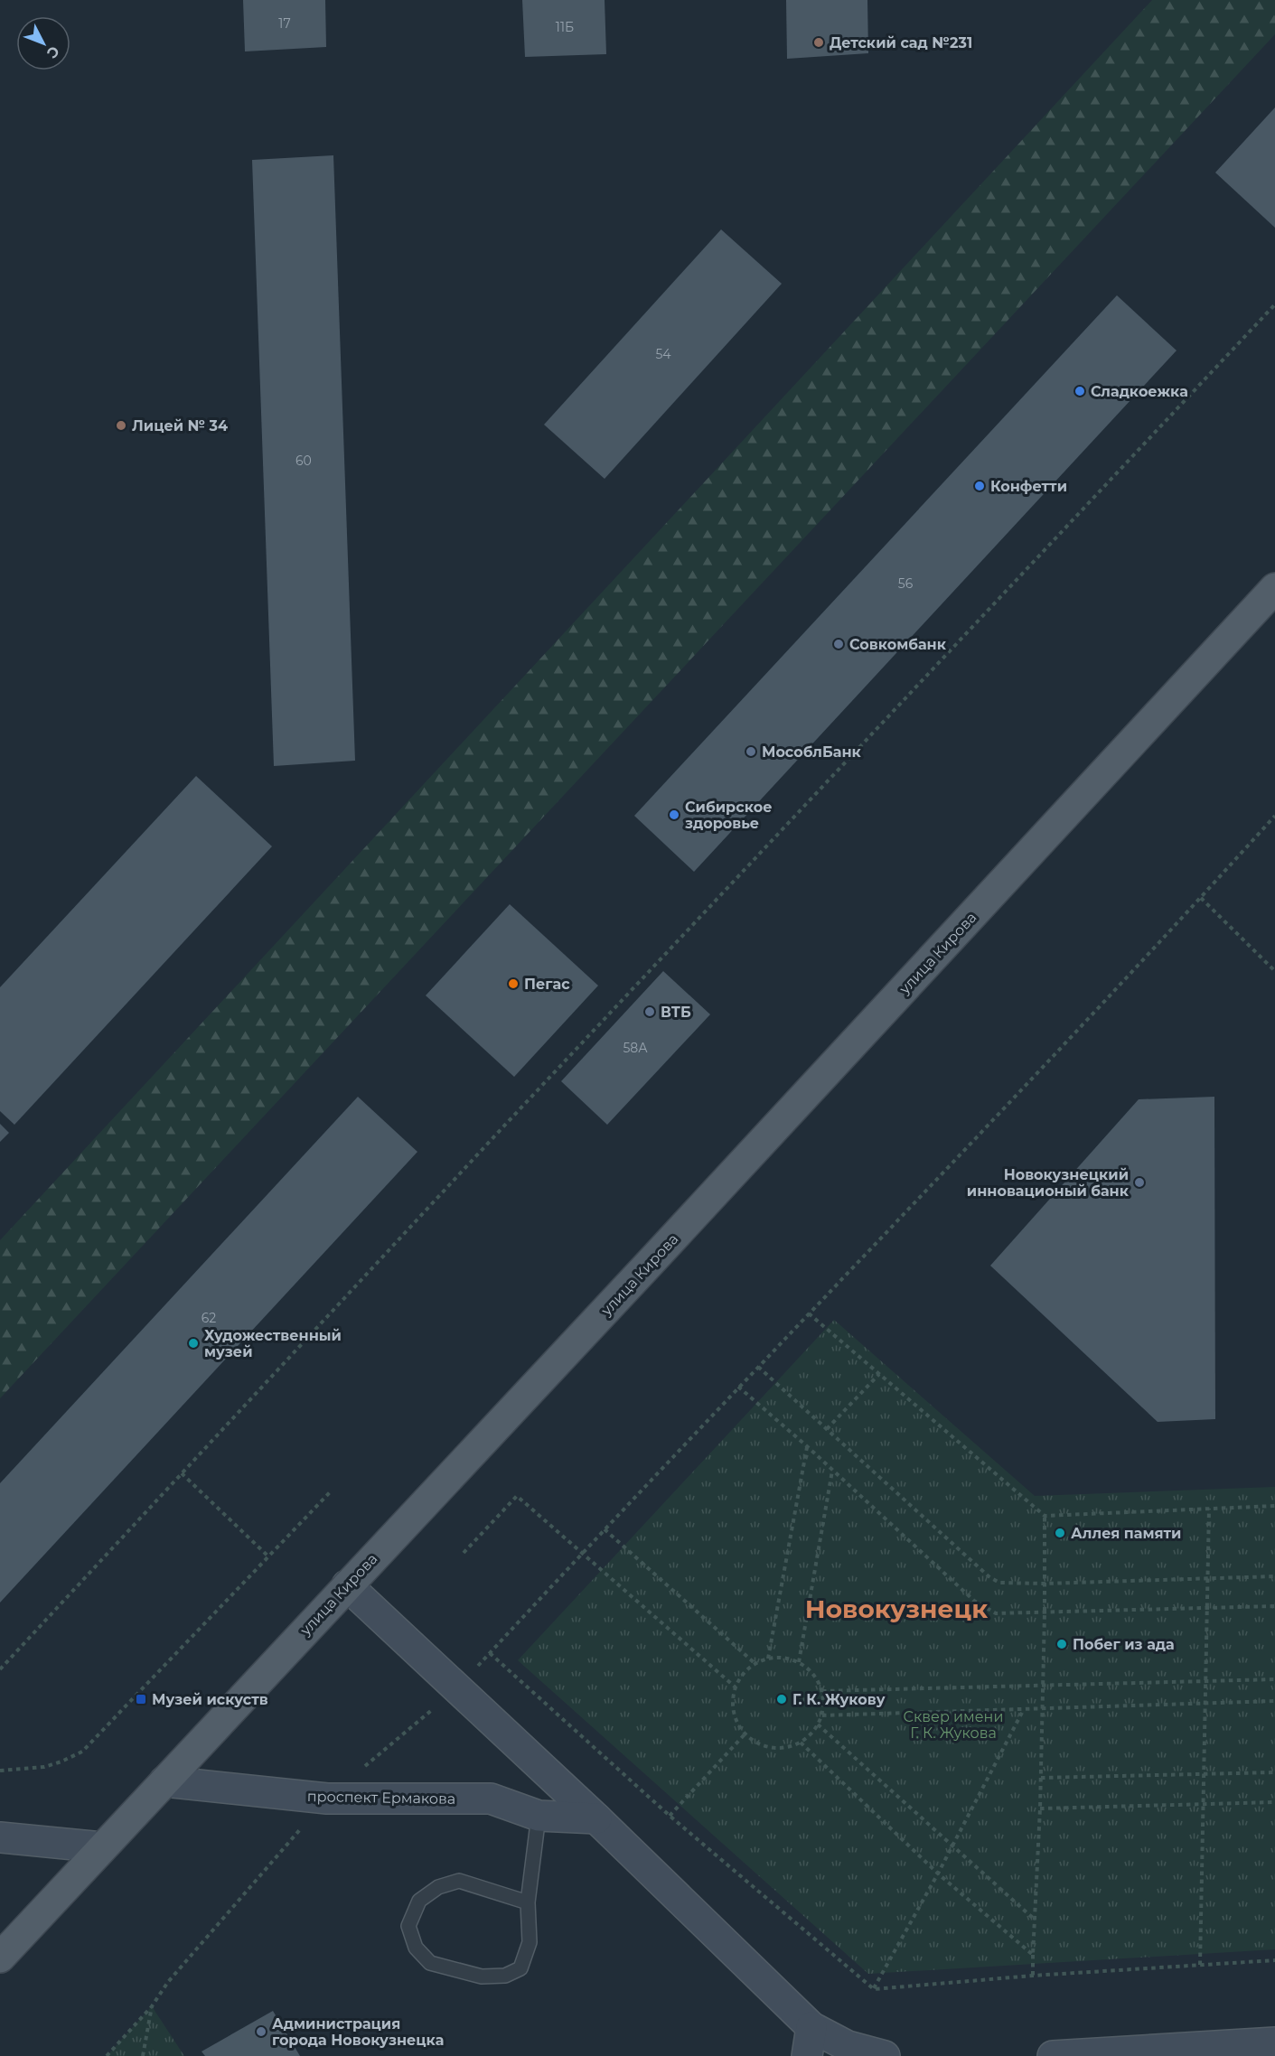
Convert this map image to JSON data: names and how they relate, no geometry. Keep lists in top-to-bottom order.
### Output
{
  "streets": {
    "main road": ["улица Кирова"],
    "street": ["проспект Ермакова"]
  },
  "crossings": [
    ["улица Кирова", "проспект Ермакова"]
  ],
  "districts": ["Новокузнецк"],
  "parks": ["Сквер имени Г. К. Жукова"],
  "places": {
    "other": [
      "Детский сад №231",
      "Сладкоежка",
      "Лицей № 34",
      "Конфетти",
      "Совкомбанк",
      "МособлБанк",
      "Сибирское здоровье",
      "Пегас",
      "ВТБ",
      "Новокузнецкий инновационый банк",
      "Художественный музей",
      "Аллея памяти",
      "Побег из ада",
      "Г. К. Жукову",
      "Администрация города Новокузнецка"
    ],
    "transit": ["Музей искуств"]
  },
  "house_numbers": [
    "17",
    "11Б",
    "54",
    "60",
    "56",
    "58А",
    "62"
  ],
  "north": "bottom right"
}
